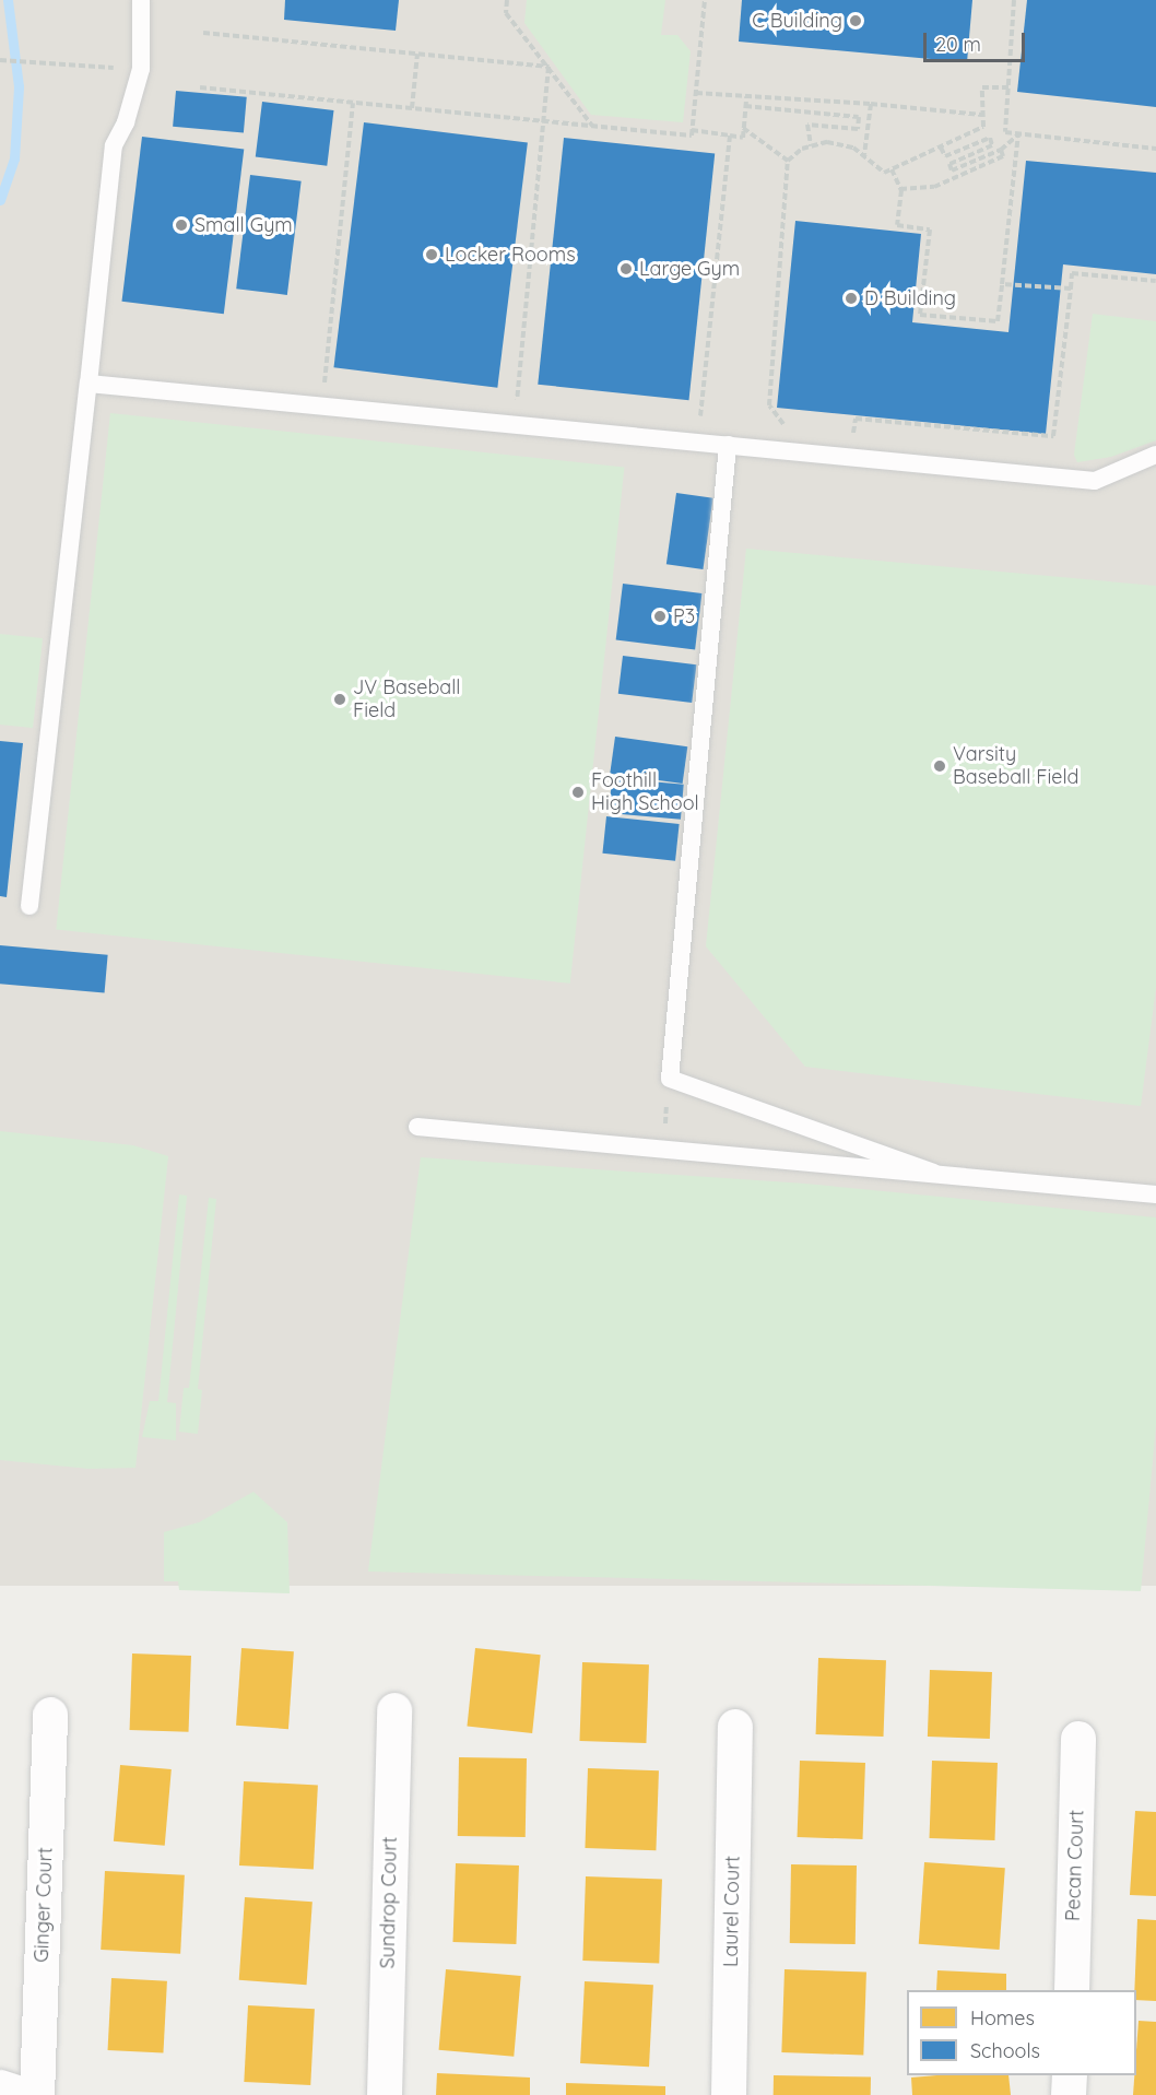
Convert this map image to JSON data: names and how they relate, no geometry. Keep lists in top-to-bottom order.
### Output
{
  "streets": {
    "street": [
      "Pecan Court",
      "Sundrop Court",
      "Ginger Court",
      "Laurel Court"
    ]
  },
  "places": [
    "C Building",
    "Small Gym",
    "Locker Rooms",
    "Large Gym",
    "D Building",
    "P3",
    "JV Baseball Field",
    "Varsity Baseball Field",
    "Foothill High School"
  ],
  "legend": ["Homes", "Schools"],
  "scale_bar": "20 m"
}
